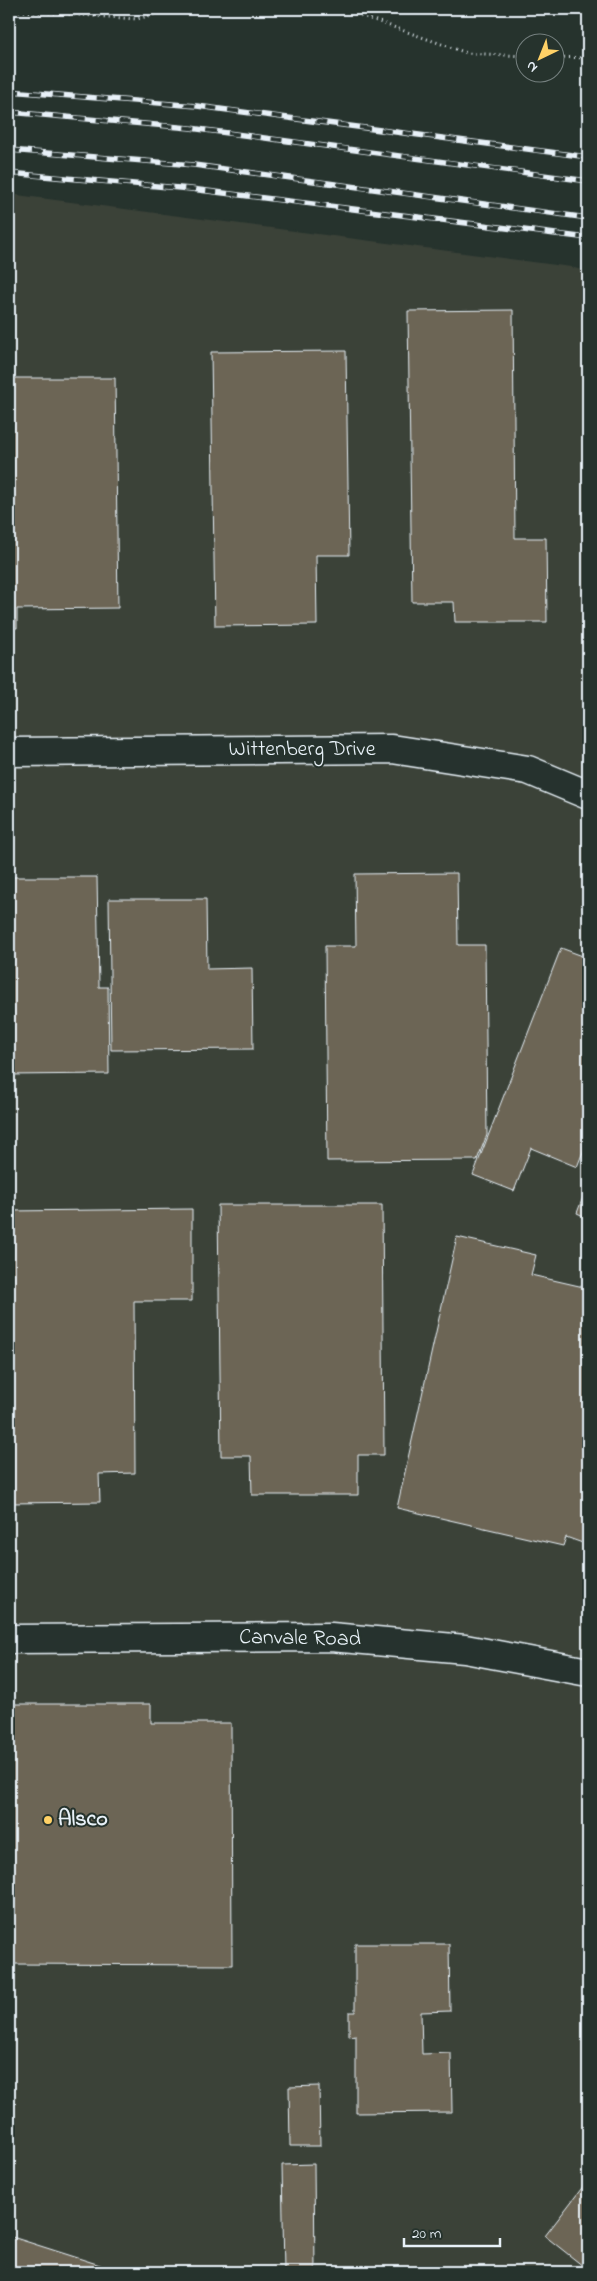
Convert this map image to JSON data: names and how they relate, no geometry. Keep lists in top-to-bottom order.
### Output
{
  "streets": {
    "street": ["Wittenberg Drive", "Canvale Road"]
  },
  "places": ["Alsco"],
  "scale_bar": "20 m",
  "north": "bottom left"
}
